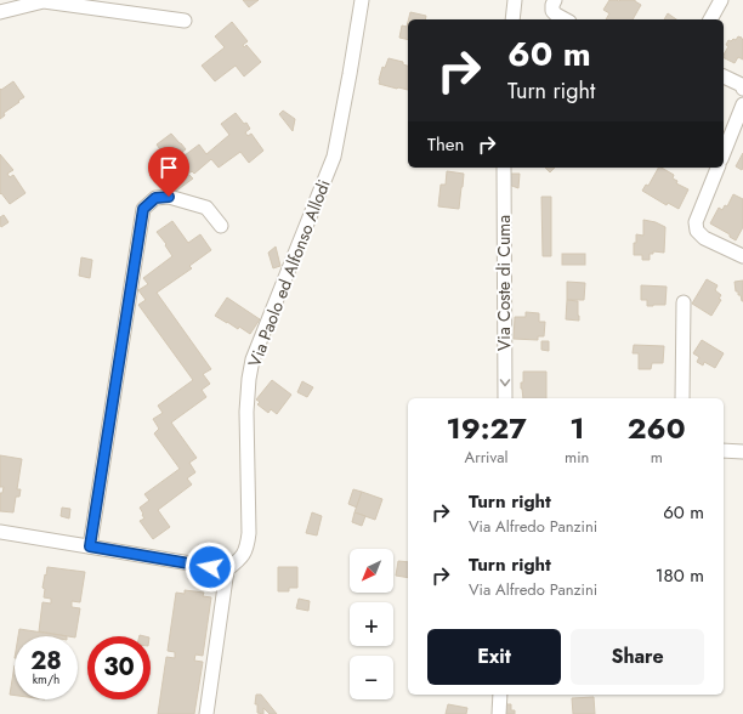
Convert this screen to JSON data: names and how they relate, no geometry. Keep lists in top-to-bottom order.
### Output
{
  "streets": {
    "street": ["Via Paolo ed Alfonso Allodi", "Via Coste di Cuma"]
  },
  "one_way": ["Via Coste di Cuma"],
  "north": "bottom left",
  "page": {
    "turn": ["60 m", "Turn right"],
    "then": "Then",
    "eta": [
      "19:27",
      "Arrival",
      "1",
      "min",
      "260",
      "m"
    ],
    "list": [
      {
        "name": "Turn right",
        "note": "Via Alfredo Panzini",
        "value": "60 m"
      },
      {
        "name": "Turn right",
        "note": "Via Alfredo Panzini",
        "value": "180 m"
      }
    ],
    "map_buttons": ["+", "−"],
    "buttons": ["Exit", "Share"],
    "speed": "28 km/h",
    "limit": "30"
  }
}
